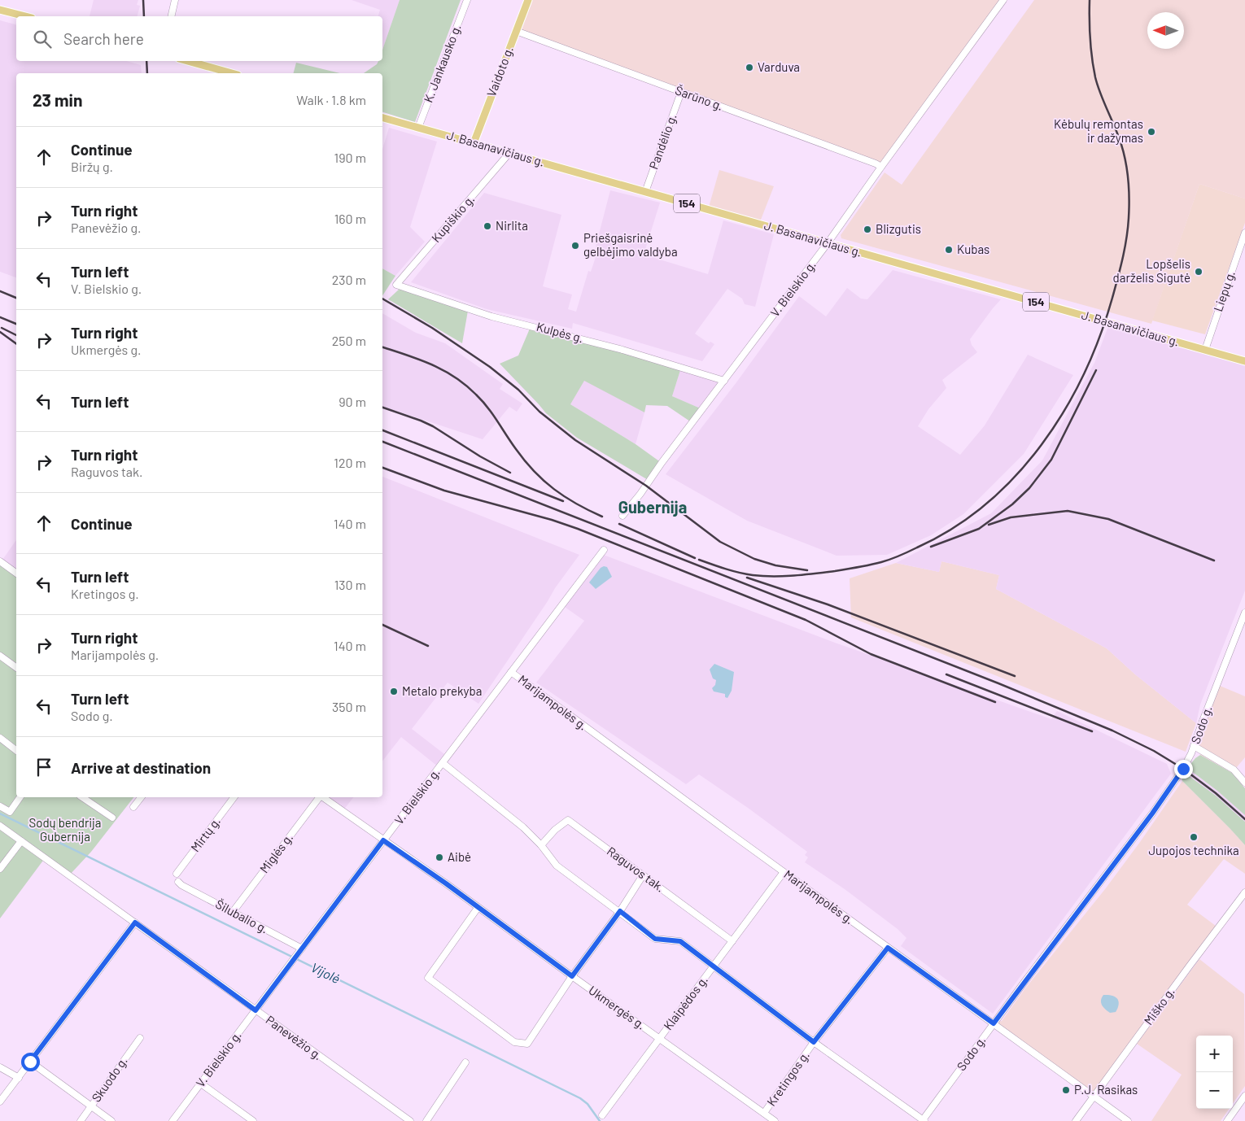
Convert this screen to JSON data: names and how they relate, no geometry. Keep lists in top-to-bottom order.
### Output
{
  "streets": {
    "main road": ["Vaidoto g.", "J. Basanavičiaus g.", "154"],
    "street": [
      "K. Jankausko g.",
      "Šarūno g.",
      "Pandėlio g.",
      "Kupiškio g.",
      "V. Bielskio g.",
      "Liepų g.",
      "Kulpės g.",
      "Marijampolės g.",
      "Sodo g.",
      "Mirtų g.",
      "Miglės g.",
      "Raguvos tak.",
      "Šilubalio g.",
      "Klaipėdos g.",
      "Miško g.",
      "Ukmergės g.",
      "Panevėžio g.",
      "Kretingos g.",
      "Skuodo g."
    ]
  },
  "crossings": [
    ["K. Jankausko g.", "J. Basanavičiaus g."],
    ["Vaidoto g.", "Šarūno g."],
    ["Vaidoto g.", "J. Basanavičiaus g."],
    ["Šarūno g.", "Pandėlio g."],
    ["Šarūno g.", "V. Bielskio g."],
    ["Pandėlio g.", "J. Basanavičiaus g."],
    ["J. Basanavičiaus g.", "Kupiškio g."],
    ["J. Basanavičiaus g.", "V. Bielskio g."],
    ["J. Basanavičiaus g.", "Liepų g."],
    ["Kupiškio g.", "Kulpės g."],
    ["V. Bielskio g.", "Kulpės g."],
    ["V. Bielskio g.", "Marijampolės g."],
    ["V. Bielskio g.", "Šilubalio g."],
    ["V. Bielskio g.", "Ukmergės g."],
    ["V. Bielskio g.", "Panevėžio g."],
    ["Marijampolės g.", "Sodo g."],
    ["Marijampolės g.", "Klaipėdos g."],
    ["Marijampolės g.", "Miško g."],
    ["Marijampolės g.", "Kretingos g."],
    ["Miglės g.", "Šilubalio g."],
    ["Raguvos tak.", "Klaipėdos g."],
    ["Klaipėdos g.", "Ukmergės g."],
    ["Ukmergės g.", "Kretingos g."]
  ],
  "districts": ["Gubernija"],
  "water": ["Vijolė"],
  "parks": ["Sodų bendrija Gubernija"],
  "places": [
    "Varduva",
    "Kėbulų remontas ir dažymas",
    "Nirlita",
    "Blizgutis",
    "Priešgaisrinė gelbėjimo valdyba",
    "Kubas",
    "Lopšelis darželis Sigutė",
    "Metalo prekyba",
    "Jupojos technika",
    "Aibė",
    "P.J. Rasikas"
  ],
  "north": "left",
  "page": {
    "search": "Search here",
    "heading": ["23 min", "Walk · 1.8 km"],
    "list": [
      ["Continue", "Biržų g.", "190 m"],
      ["Turn right", "Panevėžio g.", "160 m"],
      ["Turn left", "V. Bielskio g.", "230 m"],
      ["Turn right", "Ukmergės g.", "250 m"],
      ["Turn left", "90 m"],
      ["Turn right", "Raguvos tak.", "120 m"],
      ["Continue", "140 m"],
      ["Turn left", "Kretingos g.", "130 m"],
      ["Turn right", "Marijampolės g.", "140 m"],
      ["Turn left", "Sodo g.", "350 m"],
      "Arrive at destination"
    ],
    "map_buttons": ["+", "−"]
  }
}
